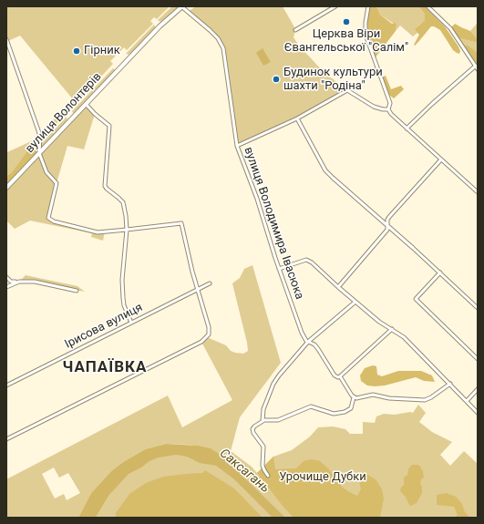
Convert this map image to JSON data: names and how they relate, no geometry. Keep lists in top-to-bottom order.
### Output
{
  "streets": {
    "street": ["вулиця Волонтерів", "вулиця Володимира Івасюка", "Ірисова вулиця"]
  },
  "crossings": [
    ["вулиця Волонтерів", "вулиця Володимира Івасюка"]
  ],
  "districts": ["ЧАПАЇВКА"],
  "water": ["Саксагань"],
  "parks": ["Урочище Дубки"],
  "places": ["Церква Віри Євангельської \"Салім\"", "Гірник", "Будинок культури шахти \"Родіна\""]
}
